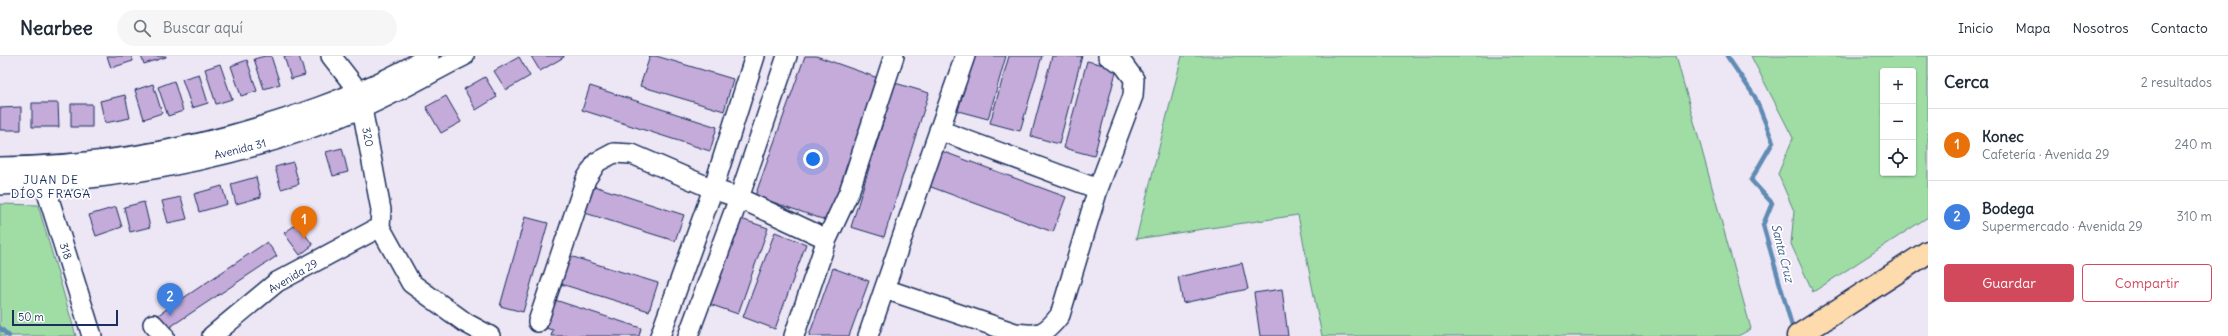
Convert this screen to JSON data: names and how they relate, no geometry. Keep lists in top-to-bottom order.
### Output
{
  "streets": {
    "street": [
      "320",
      "Avenida 31",
      "318",
      "Avenida 29"
    ]
  },
  "crossings": [
    ["320", "Avenida 31"],
    ["320", "Avenida 29"],
    ["Avenida 31", "318"]
  ],
  "districts": ["JUAN DE DÍOS FRAGA"],
  "water": ["Santa Cruz"],
  "scale_bar": "50 m",
  "page": {
    "header": "Nearbee",
    "search": "Buscar aquí",
    "nav": [
      "Inicio",
      "Mapa",
      "Nosotros",
      "Contacto"
    ],
    "heading": ["Cerca", "2 resultados"],
    "map_buttons": ["+", "−"],
    "list": [
      {
        "mark": "1",
        "name": "Konec",
        "note": "Cafetería · Avenida 29",
        "value": "240 m"
      },
      {
        "mark": "2",
        "name": "Bodega",
        "note": "Supermercado · Avenida 29",
        "value": "310 m"
      }
    ],
    "pins": ["1", "2"],
    "buttons": ["Guardar", "Compartir"],
    "scale": "50 m"
  }
}
